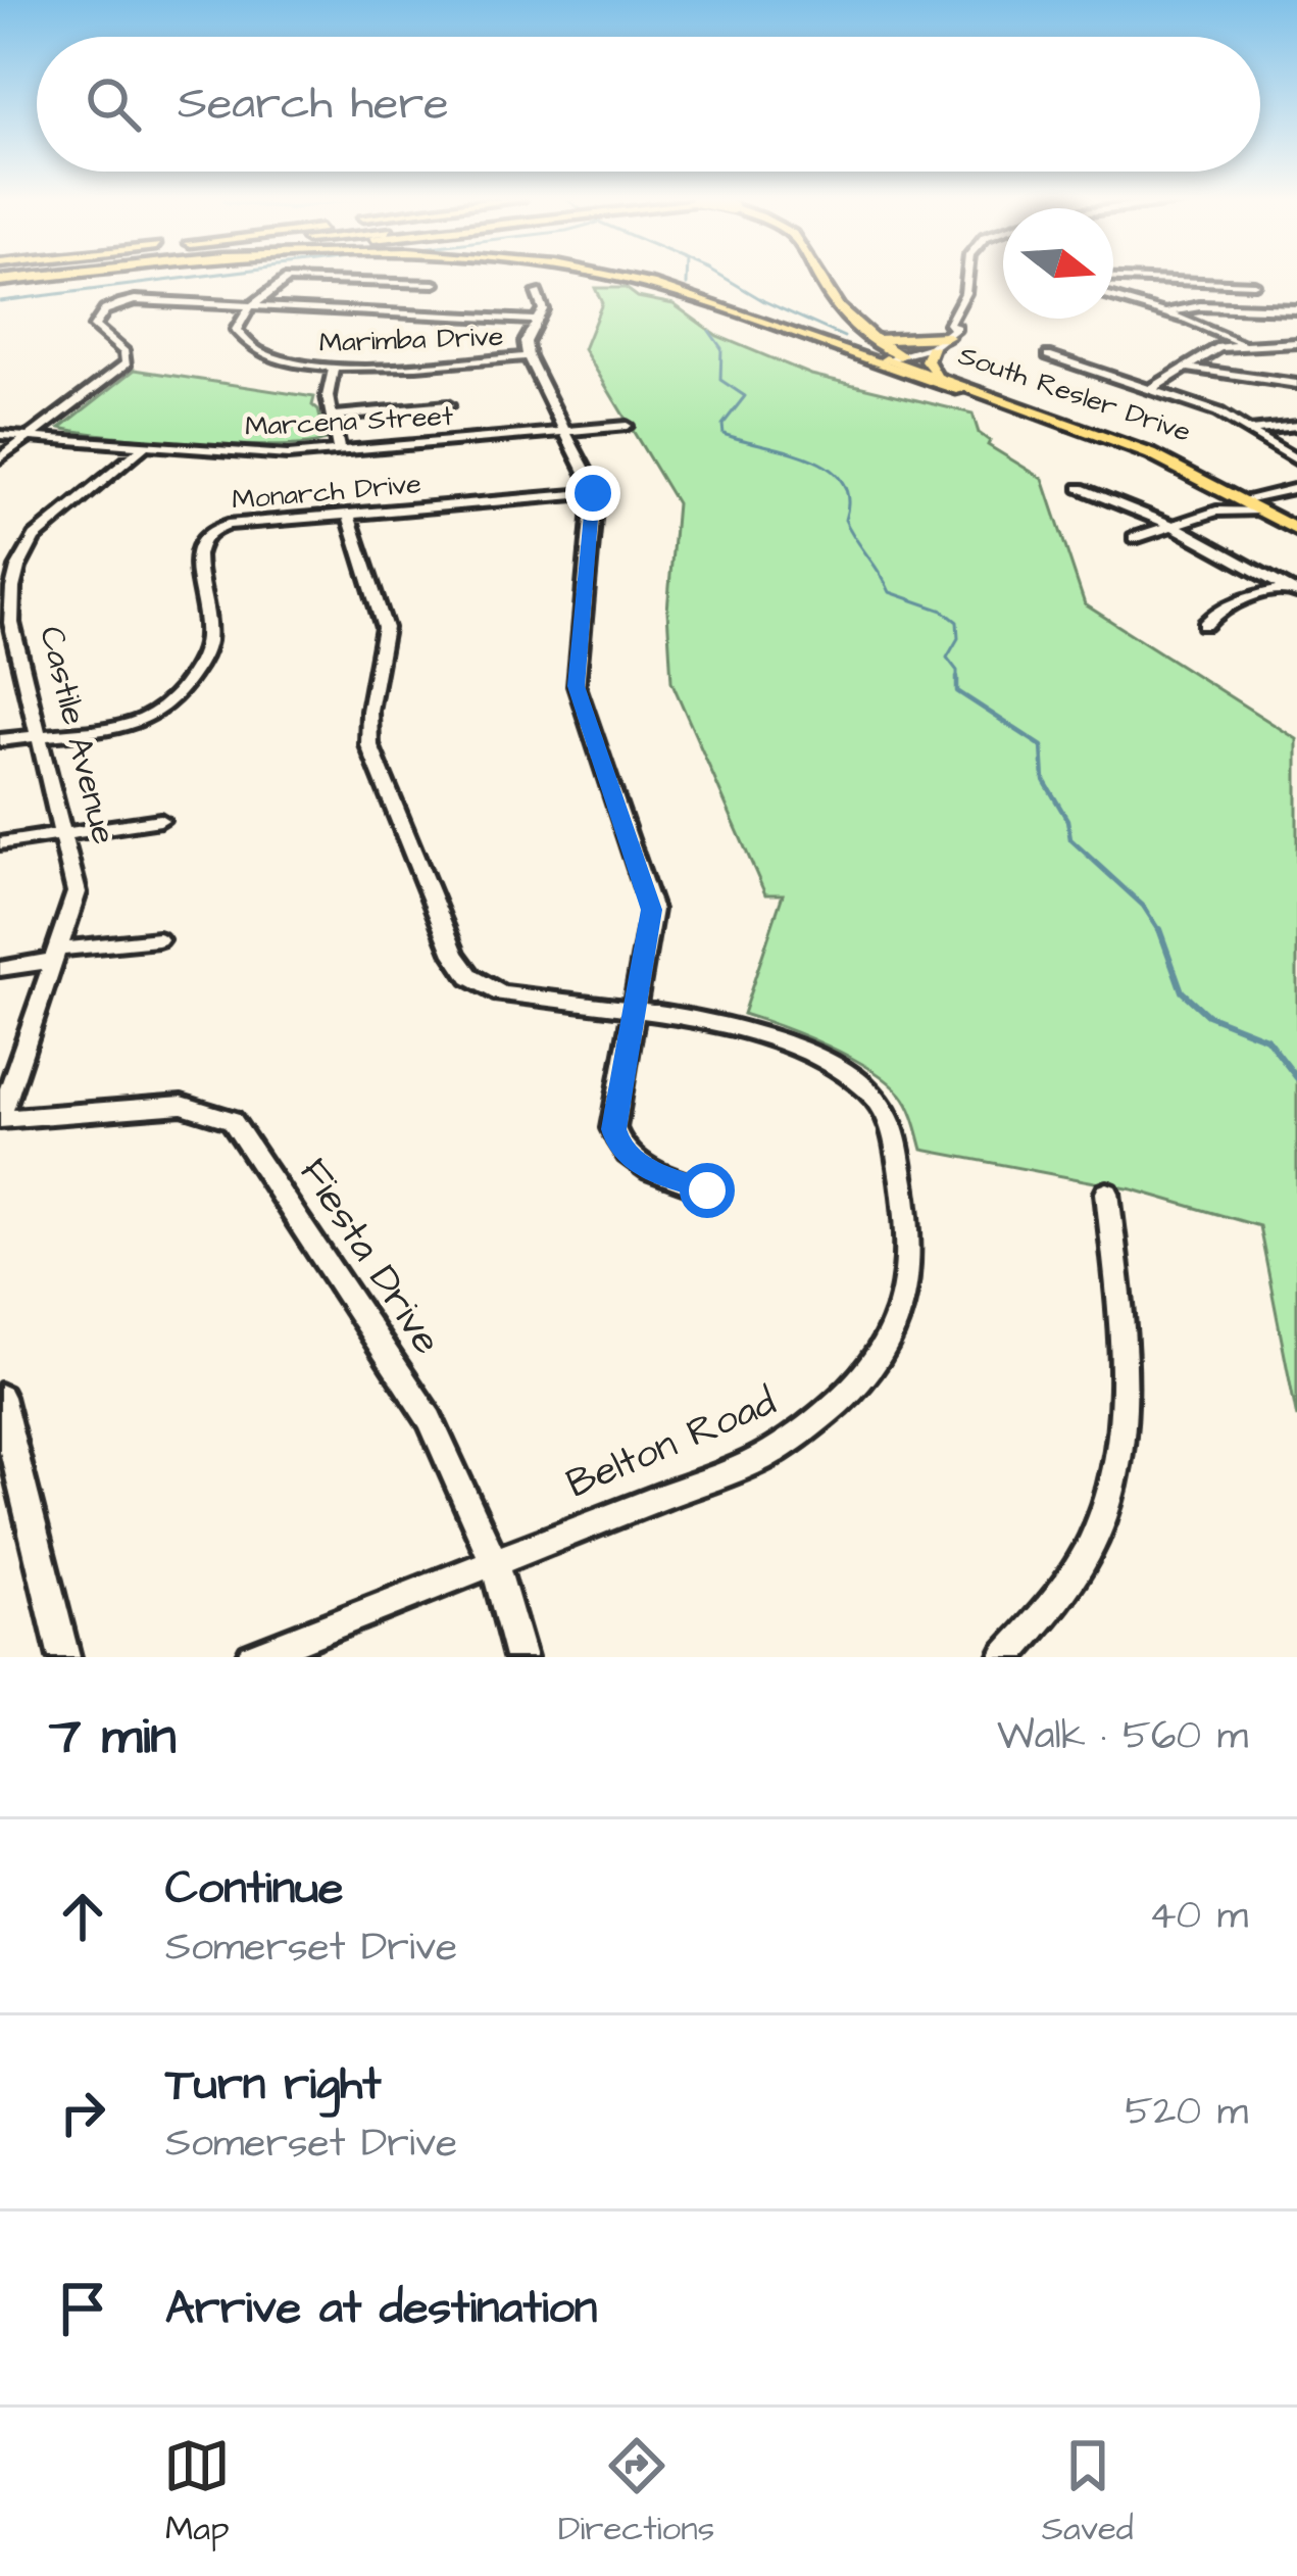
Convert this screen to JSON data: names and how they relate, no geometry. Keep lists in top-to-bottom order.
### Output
{
  "streets": {
    "main road": ["South Resler Drive"],
    "street": [
      "Marimba Drive",
      "Marcena Street",
      "Monarch Drive",
      "Castile Avenue",
      "Fiesta Drive",
      "Belton Road"
    ]
  },
  "crossings": [
    ["Marcena Street", "Castile Avenue"],
    ["Monarch Drive", "Castile Avenue"],
    ["Monarch Drive", "Belton Road"],
    ["Castile Avenue", "Fiesta Drive"],
    ["Fiesta Drive", "Belton Road"]
  ],
  "north": "right",
  "page": {
    "search": "Search here",
    "heading": ["7 min", "Walk · 560 m"],
    "list": [
      ["Continue", "Somerset Drive", "40 m"],
      ["Turn right", "Somerset Drive", "520 m"],
      "Arrive at destination"
    ],
    "nav": ["Map", "Directions", "Saved"]
  }
}
